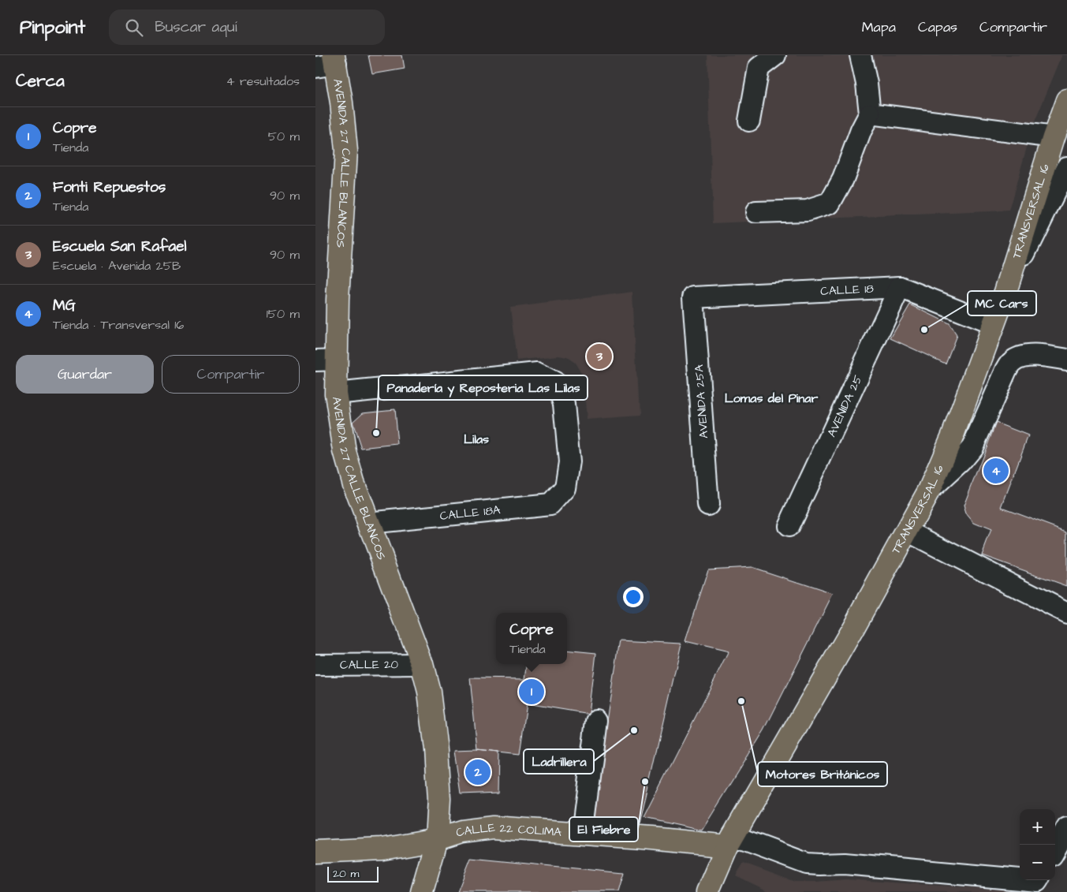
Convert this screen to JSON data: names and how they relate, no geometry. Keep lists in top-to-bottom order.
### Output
{
  "streets": {
    "main road": ["AVENIDA 27 CALLE BLANCOS", "TRANSVERSAL 16", "CALLE 22 COLIMA"],
    "street": [
      "CALLE 18",
      "AVENIDA 25A",
      "AVENIDA 25",
      "CALLE 18A",
      "CALLE 20"
    ]
  },
  "crossings": [
    ["AVENIDA 27 CALLE BLANCOS", "CALLE 18A"],
    ["AVENIDA 27 CALLE BLANCOS", "CALLE 20"],
    ["AVENIDA 27 CALLE BLANCOS", "CALLE 22 COLIMA"],
    ["TRANSVERSAL 16", "CALLE 18"],
    ["TRANSVERSAL 16", "CALLE 22 COLIMA"],
    ["CALLE 18", "AVENIDA 25A"],
    ["CALLE 18", "AVENIDA 25"]
  ],
  "districts": ["Lomas del Pinar", "Lilas"],
  "places": [
    "MC Cars",
    "Panadería y Reposteria Las Lilas",
    "Motores Británicos",
    "Ladrillera",
    "El Fiebre"
  ],
  "scale_bar": "20 m",
  "page": {
    "header": "Pinpoint",
    "search": "Buscar aquí",
    "nav": ["Mapa", "Capas", "Compartir"],
    "heading": ["Cerca", "4 resultados"],
    "list": [
      {
        "mark": "1",
        "name": "Copre",
        "note": "Tienda",
        "value": "50 m"
      },
      {
        "mark": "2",
        "name": "Fonti Repuestos",
        "note": "Tienda",
        "value": "90 m"
      },
      {
        "mark": "3",
        "name": "Escuela San Rafael",
        "note": "Escuela · Avenida 25B",
        "value": "90 m"
      },
      {
        "mark": "4",
        "name": "MG",
        "note": "Tienda · Transversal 16",
        "value": "150 m"
      }
    ],
    "pins": [
      "3",
      "4",
      "1",
      "2"
    ],
    "buttons": ["Guardar", "Compartir"],
    "popup": ["Copre", "Tienda"],
    "map_buttons": ["+", "−"],
    "scale": "20 m"
  }
}
